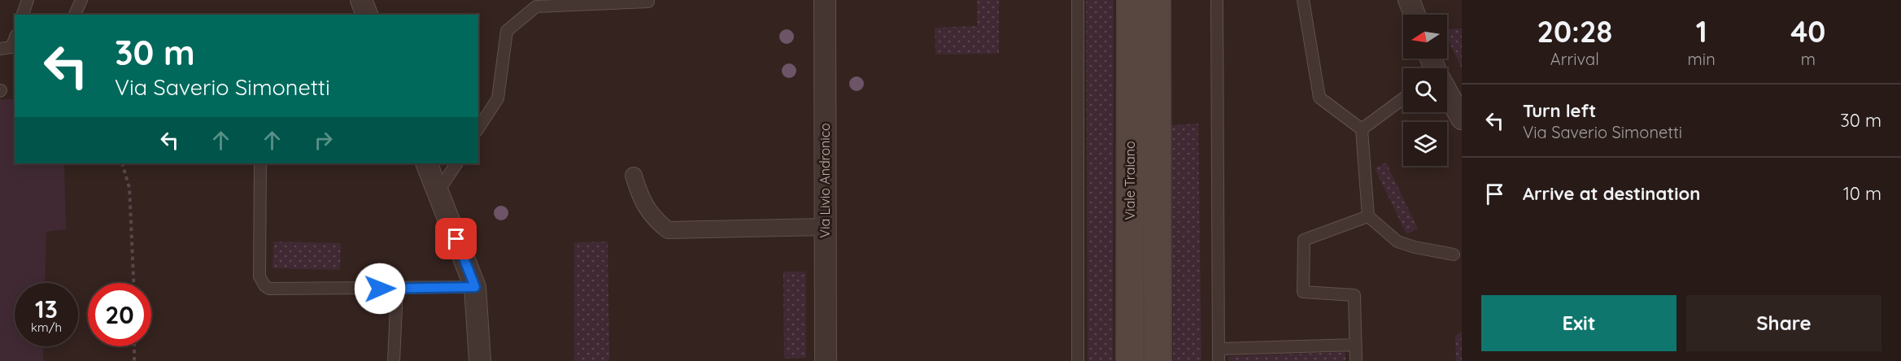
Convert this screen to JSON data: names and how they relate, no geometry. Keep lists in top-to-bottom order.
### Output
{
  "streets": {
    "main road": ["Viale Traiano"],
    "street": ["Via Livio Andronico"]
  },
  "north": "left",
  "page": {
    "eta": [
      "20:28",
      "Arrival",
      "1",
      "min",
      "40",
      "m"
    ],
    "turn": ["30 m", "Via Saverio Simonetti"],
    "list": [
      {
        "name": "Turn left",
        "note": "Via Saverio Simonetti",
        "value": "30 m"
      },
      {
        "name": "Arrive at destination",
        "value": "10 m"
      }
    ],
    "speed": "13 km/h",
    "limit": "20",
    "buttons": ["Exit", "Share"]
  }
}
